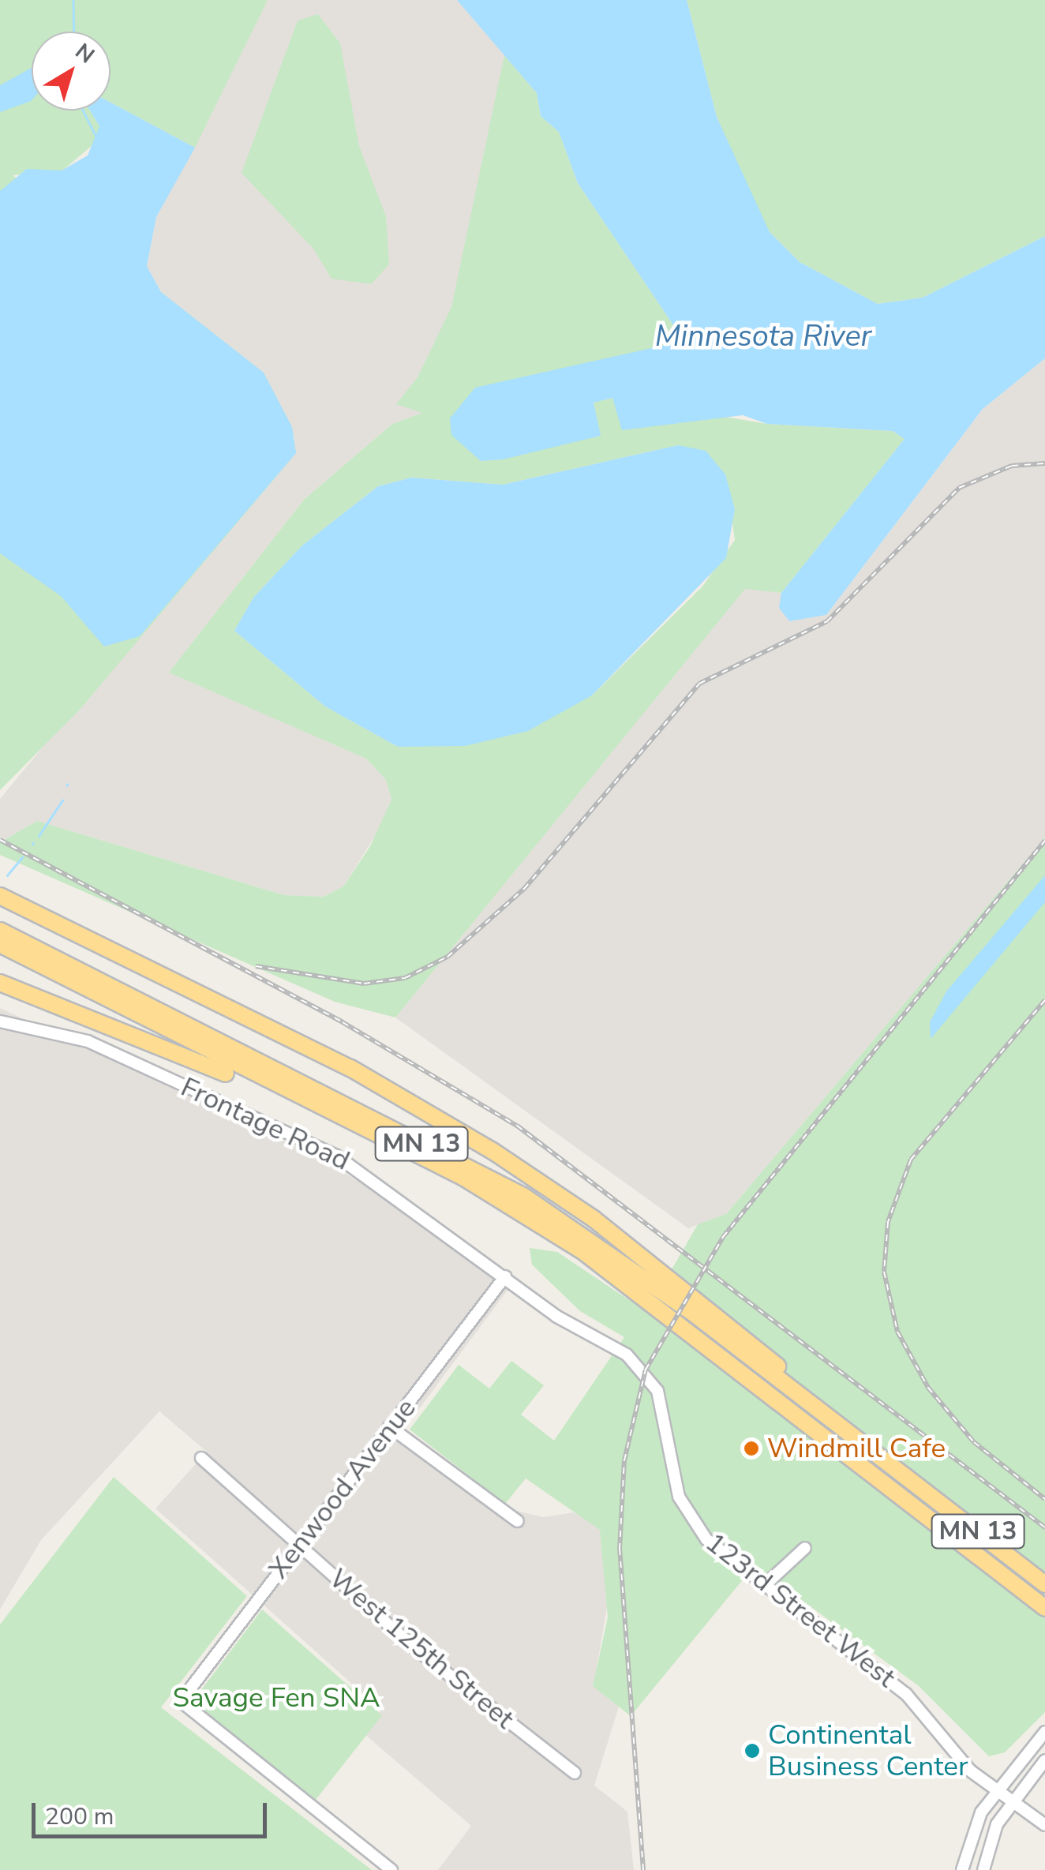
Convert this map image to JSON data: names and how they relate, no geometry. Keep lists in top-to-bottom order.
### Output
{
  "streets": {
    "highway": ["MN 13"],
    "street": [
      "Frontage Road",
      "Xenwood Avenue",
      "123rd Street West",
      "West 125th Street"
    ]
  },
  "crossings": [
    ["Frontage Road", "Xenwood Avenue"],
    ["Frontage Road", "123rd Street West"],
    ["Xenwood Avenue", "123rd Street West"],
    ["Xenwood Avenue", "West 125th Street"]
  ],
  "water": ["Minnesota River"],
  "parks": ["Savage Fen SNA"],
  "places": ["Windmill Cafe", "Continental Business Center"],
  "scale_bar": "200 m",
  "north": "top right"
}
